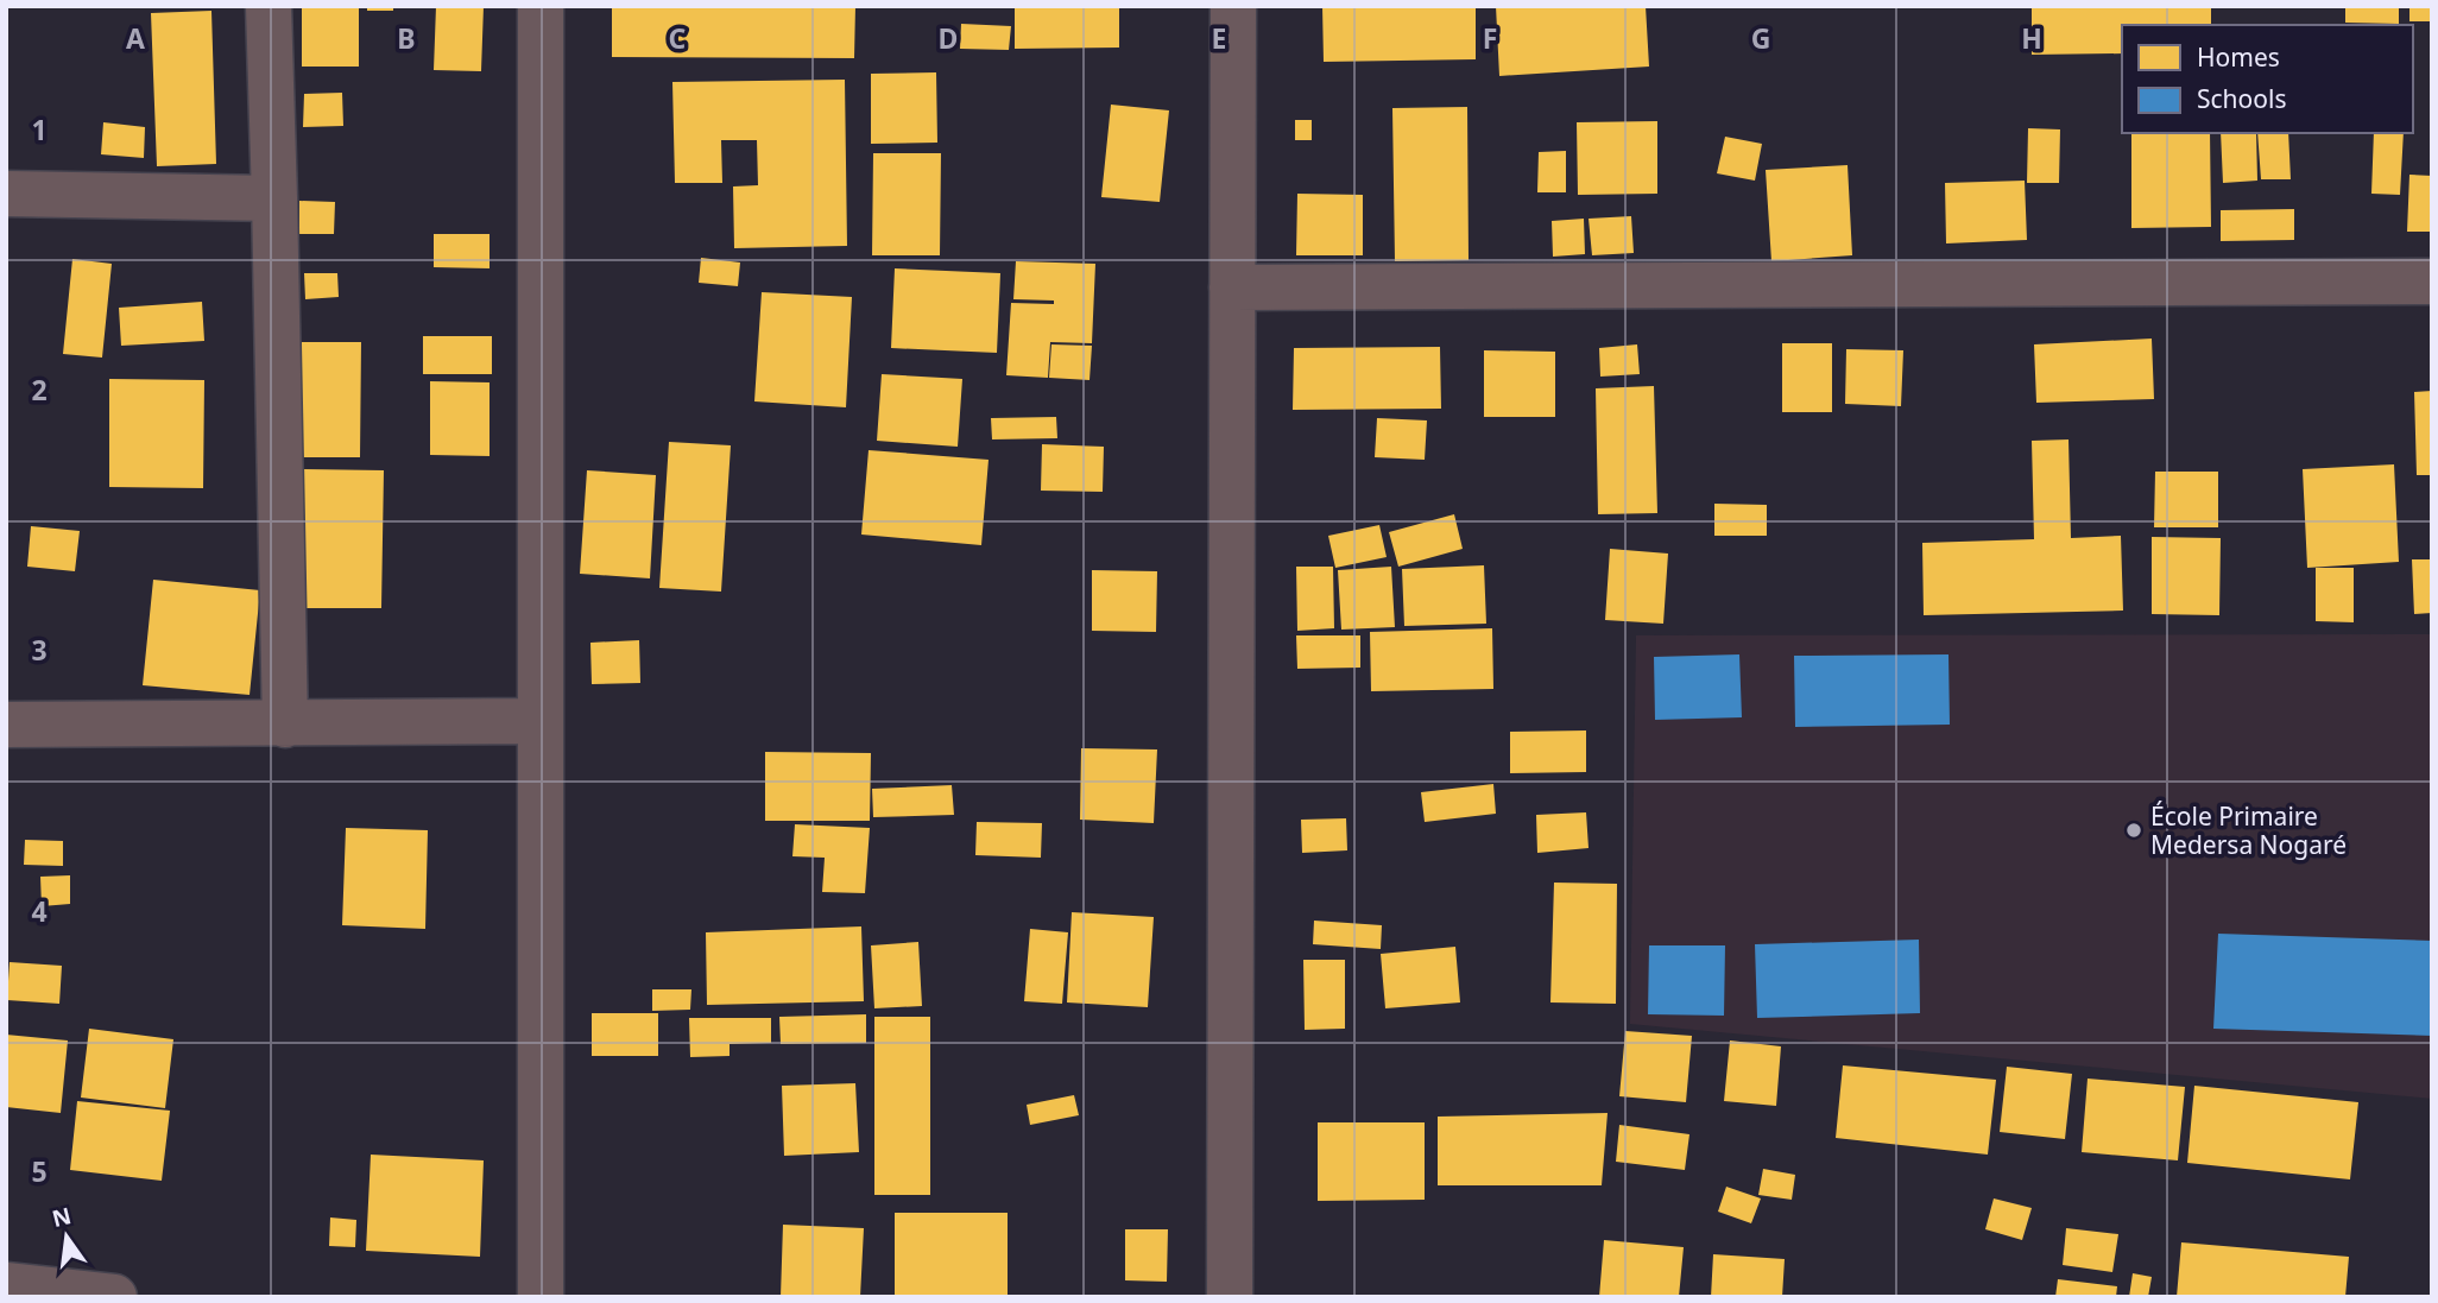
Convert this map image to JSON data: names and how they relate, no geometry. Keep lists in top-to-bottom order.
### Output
{
  "places": ["École Primaire Medersa Nogaré"],
  "legend": ["Homes", "Schools"],
  "north": "top",
  "grid": {
    "columns": [
      "A",
      "B",
      "C",
      "D",
      "E",
      "F",
      "G",
      "H"
    ],
    "rows": [
      "1",
      "2",
      "3",
      "4",
      "5"
    ]
  }
}
